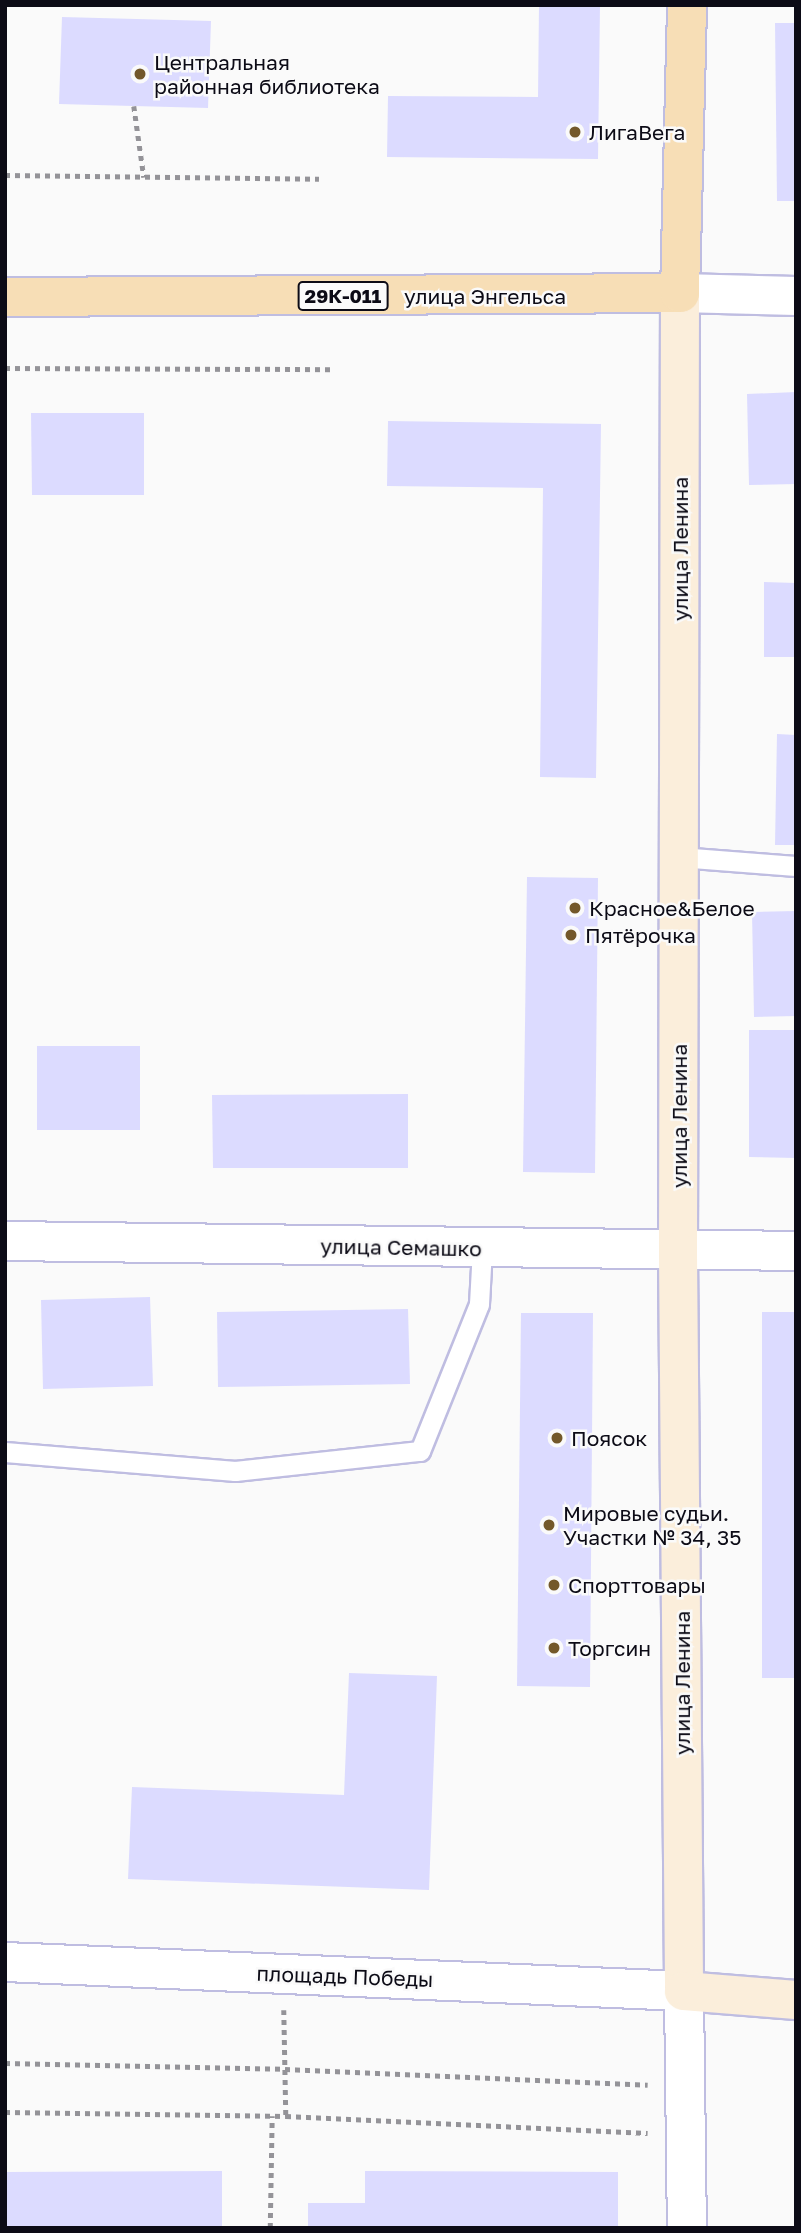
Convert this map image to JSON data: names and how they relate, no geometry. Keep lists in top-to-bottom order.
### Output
{
  "streets": {
    "main road": ["29К-011", "улица Энгельса", "улица Ленина"],
    "street": ["улица Семашко", "площадь Победы"]
  },
  "crossings": [
    ["улица Энгельса", "улица Ленина"],
    ["улица Ленина", "улица Семашко"],
    ["улица Ленина", "площадь Победы"]
  ],
  "places": [
    "Центральная районная библиотека",
    "ЛигаВега",
    "Красное&Белое",
    "Пятёрочка",
    "Поясок",
    "Мировые судьи. Участки № 34, 35",
    "Спорттовары",
    "Торгсин"
  ]
}
